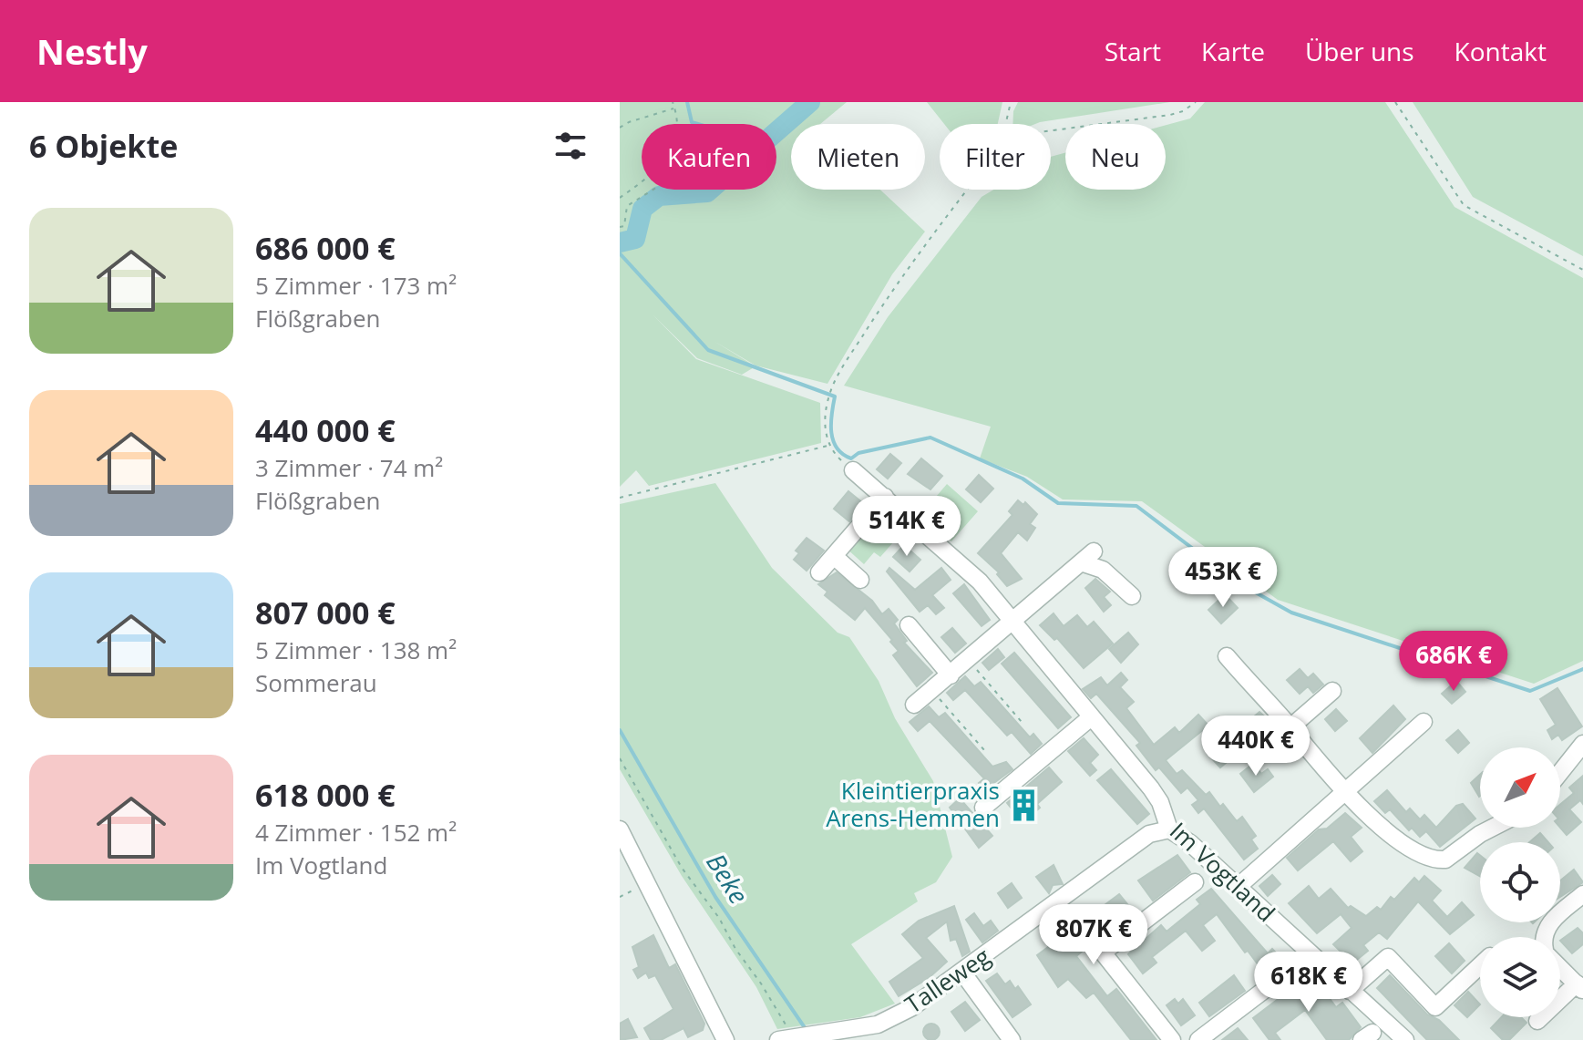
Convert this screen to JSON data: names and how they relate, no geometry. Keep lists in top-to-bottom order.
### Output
{
  "streets": {
    "street": ["Im Vogtland", "Talleweg"]
  },
  "crossings": [
    ["Im Vogtland", "Talleweg"]
  ],
  "water": ["Beke"],
  "places": {
    "building": ["Kleintierpraxis Arens-Hemmen"]
  },
  "north": "top right",
  "page": {
    "header": "Nestly",
    "nav": [
      "Start",
      "Karte",
      "Über uns",
      "Kontakt"
    ],
    "heading": "6 Objekte",
    "chip": [
      "Kaufen",
      "Mieten",
      "Filter",
      "Neu"
    ],
    "list": [
      {
        "name": "686 000 €",
        "note": "5 Zimmer · 173 m² · Flößgraben"
      },
      {
        "name": "440 000 €",
        "note": "3 Zimmer · 74 m² · Flößgraben"
      },
      {
        "name": "807 000 €",
        "note": "5 Zimmer · 138 m² · Sommerau"
      },
      {
        "name": "618 000 €",
        "note": "4 Zimmer · 152 m² · Im Vogtland"
      }
    ],
    "price": [
      "514K €",
      "453K €",
      "686K €",
      "440K €",
      "807K €",
      "618K €"
    ]
  }
}
